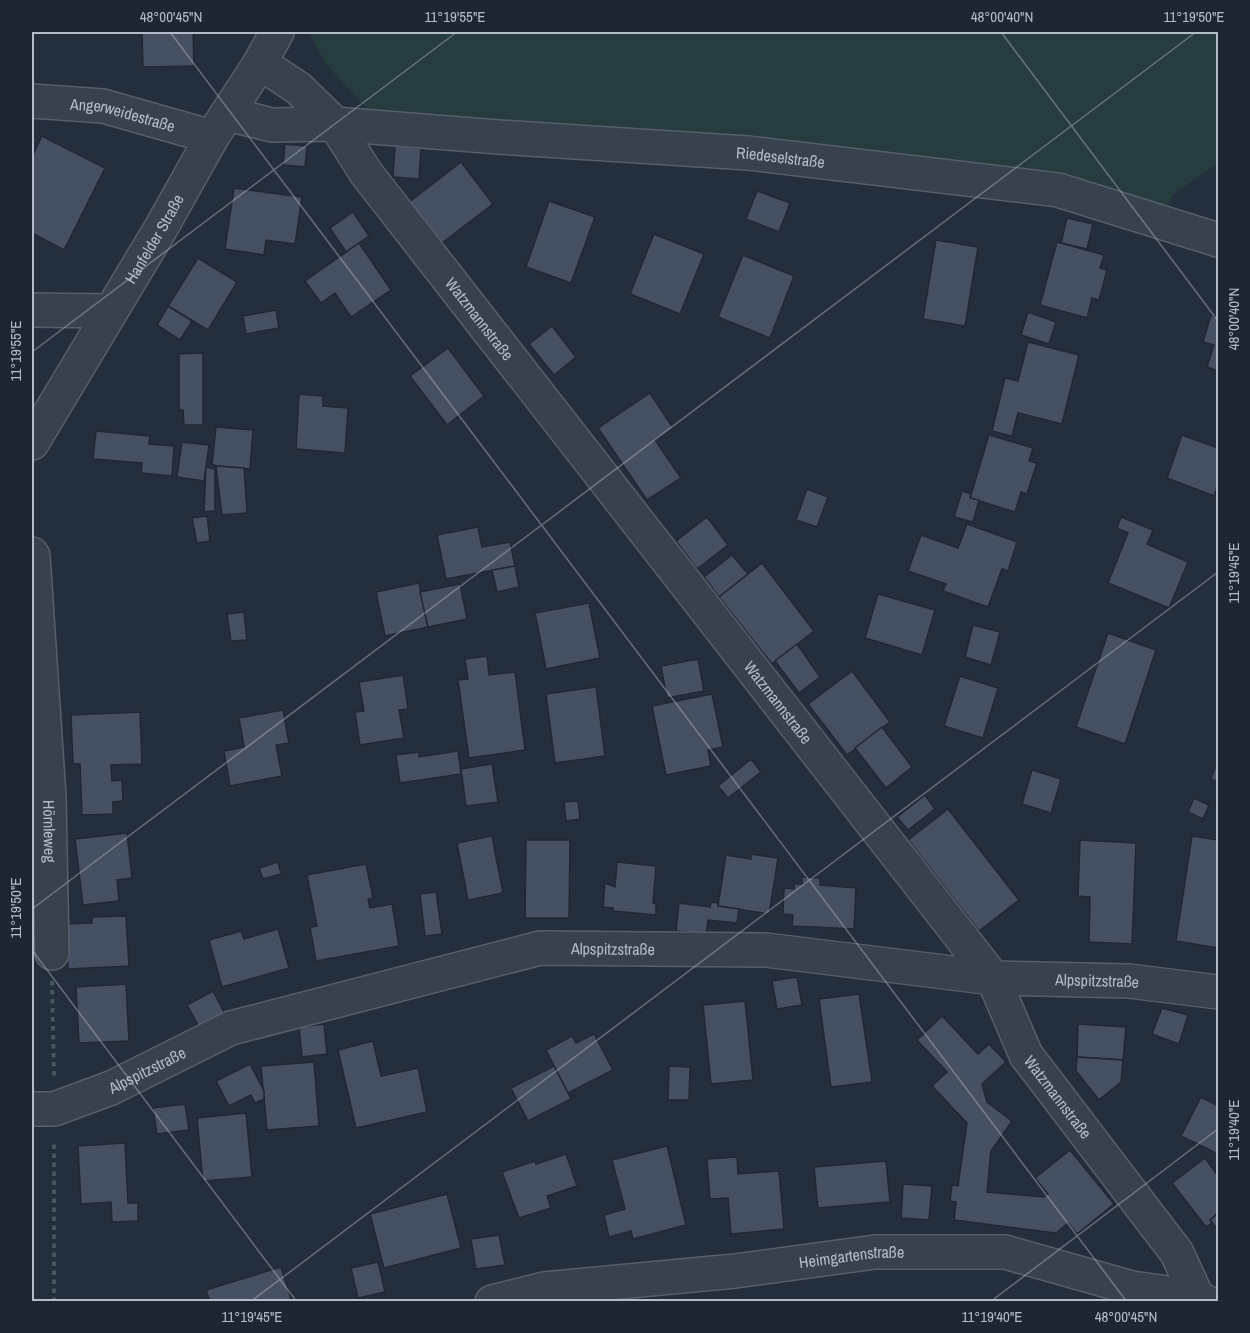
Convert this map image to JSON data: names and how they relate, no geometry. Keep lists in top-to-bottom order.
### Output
{
  "streets": {
    "street": [
      "Angerweidestraße",
      "Riedeselstraße",
      "Hanfelder Straße",
      "Watzmannstraße",
      "Hörnleweg",
      "Alpspitzstraße",
      "Heimgartenstraße"
    ]
  },
  "crossings": [
    ["Angerweidestraße", "Riedeselstraße"],
    ["Angerweidestraße", "Hanfelder Straße"],
    ["Angerweidestraße", "Watzmannstraße"],
    ["Riedeselstraße", "Watzmannstraße"],
    ["Hanfelder Straße", "Watzmannstraße"],
    ["Watzmannstraße", "Alpspitzstraße"],
    ["Watzmannstraße", "Heimgartenstraße"]
  ],
  "coordinates": [
    "48°00'45\"N",
    "11°19'55\"E",
    "48°00'40\"N",
    "11°19'50\"E",
    "11°19'45\"E",
    "11°19'40\"E"
  ]
}
